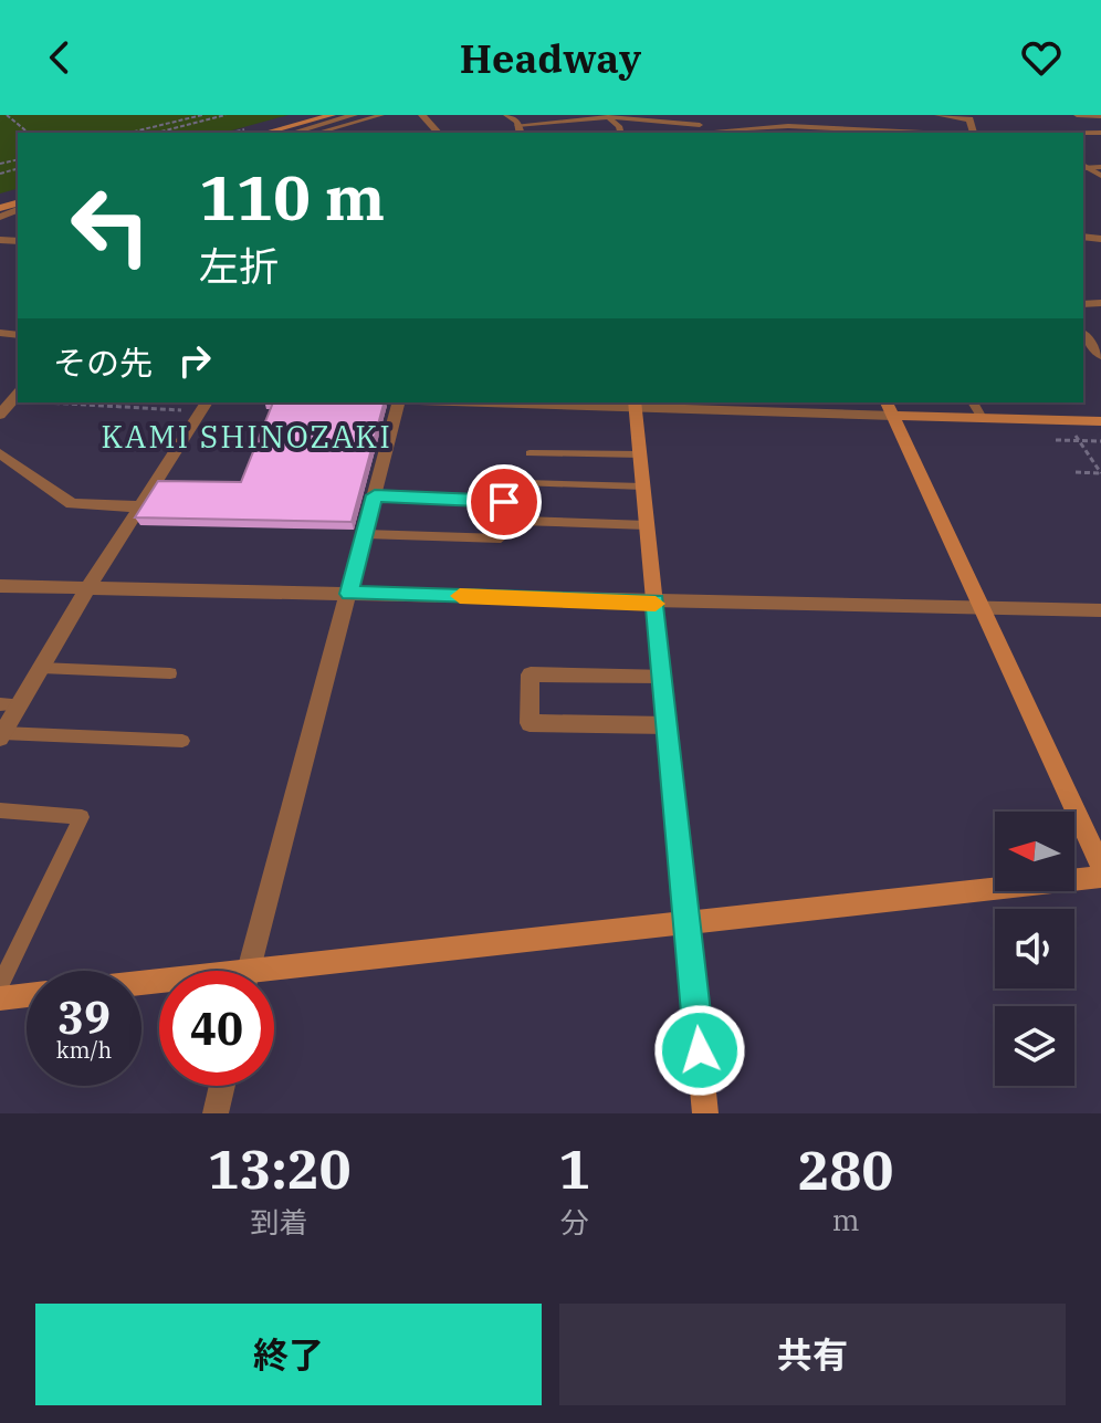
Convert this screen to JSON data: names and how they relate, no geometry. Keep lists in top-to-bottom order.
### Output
{
  "districts": ["KAMI SHINOZAKI"],
  "north": "left",
  "page": {
    "header": "Headway",
    "turn": ["110 m", "左折"],
    "then": "その先",
    "speed": "39 km/h",
    "limit": "40",
    "eta": [
      "13:20",
      "到着",
      "1",
      "分",
      "280",
      "m"
    ],
    "buttons": ["終了", "共有"]
  }
}
